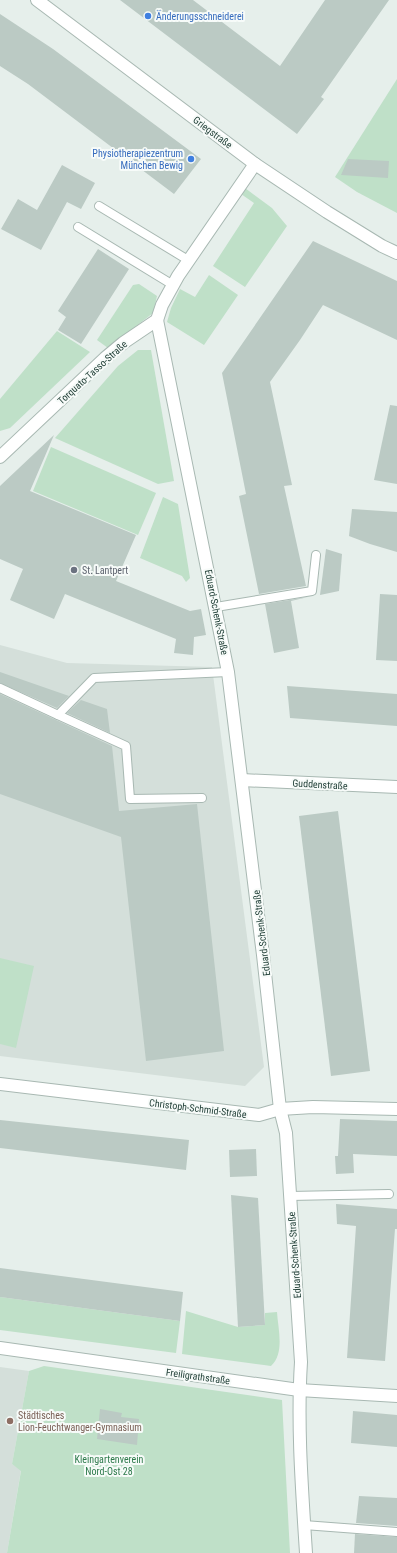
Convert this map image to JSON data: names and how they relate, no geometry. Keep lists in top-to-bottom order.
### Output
{
  "streets": {
    "street": [
      "Griegstraße",
      "Torquato-Tasso-Straße",
      "Eduard-Schenk-Straße",
      "Guddenstraße",
      "Christoph-Schmid-Straße",
      "Freiligrathstraße"
    ]
  },
  "crossings": [
    ["Torquato-Tasso-Straße", "Eduard-Schenk-Straße"],
    ["Eduard-Schenk-Straße", "Guddenstraße"],
    ["Eduard-Schenk-Straße", "Christoph-Schmid-Straße"],
    ["Eduard-Schenk-Straße", "Freiligrathstraße"]
  ],
  "parks": ["Kleingartenverein Nord-Ost 28"],
  "places": [
    "Änderungsschneiderei",
    "Physiotherapiezentrum München Bewig",
    "St. Lantpert",
    "Städtisches Lion-Feuchtwanger-Gymnasium"
  ]
}
